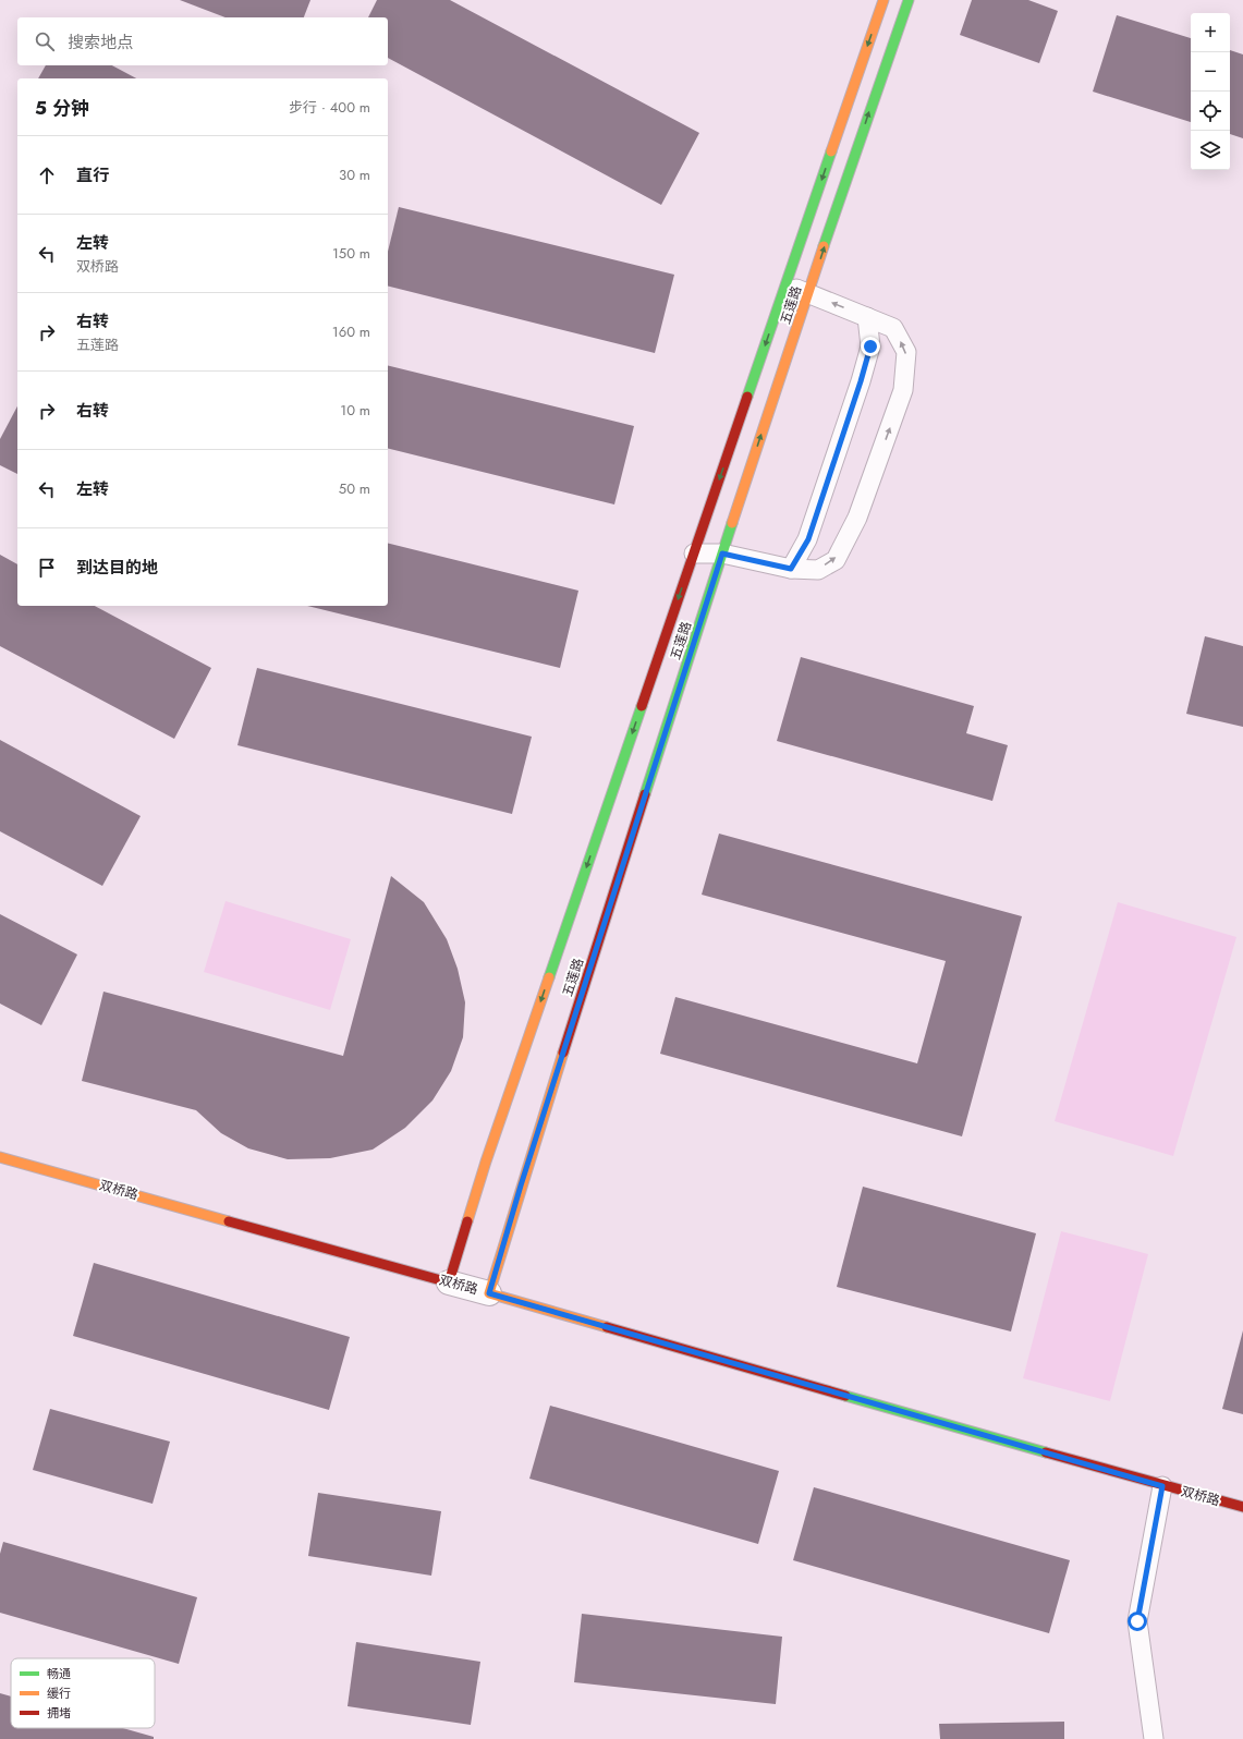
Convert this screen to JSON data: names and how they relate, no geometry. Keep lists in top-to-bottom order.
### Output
{
  "streets": {
    "street": ["五莲路", "双桥路"]
  },
  "crossings": [
    ["五莲路", "双桥路"]
  ],
  "legend": ["畅通", "缓行", "拥堵"],
  "page": {
    "map_buttons": ["+", "−"],
    "search": "搜索地点",
    "heading": ["5 分钟", "步行 · 400 m"],
    "list": [
      ["直行", "30 m"],
      ["左转", "双桥路", "150 m"],
      ["右转", "五莲路", "160 m"],
      ["右转", "10 m"],
      ["左转", "50 m"],
      "到达目的地"
    ]
  }
}
